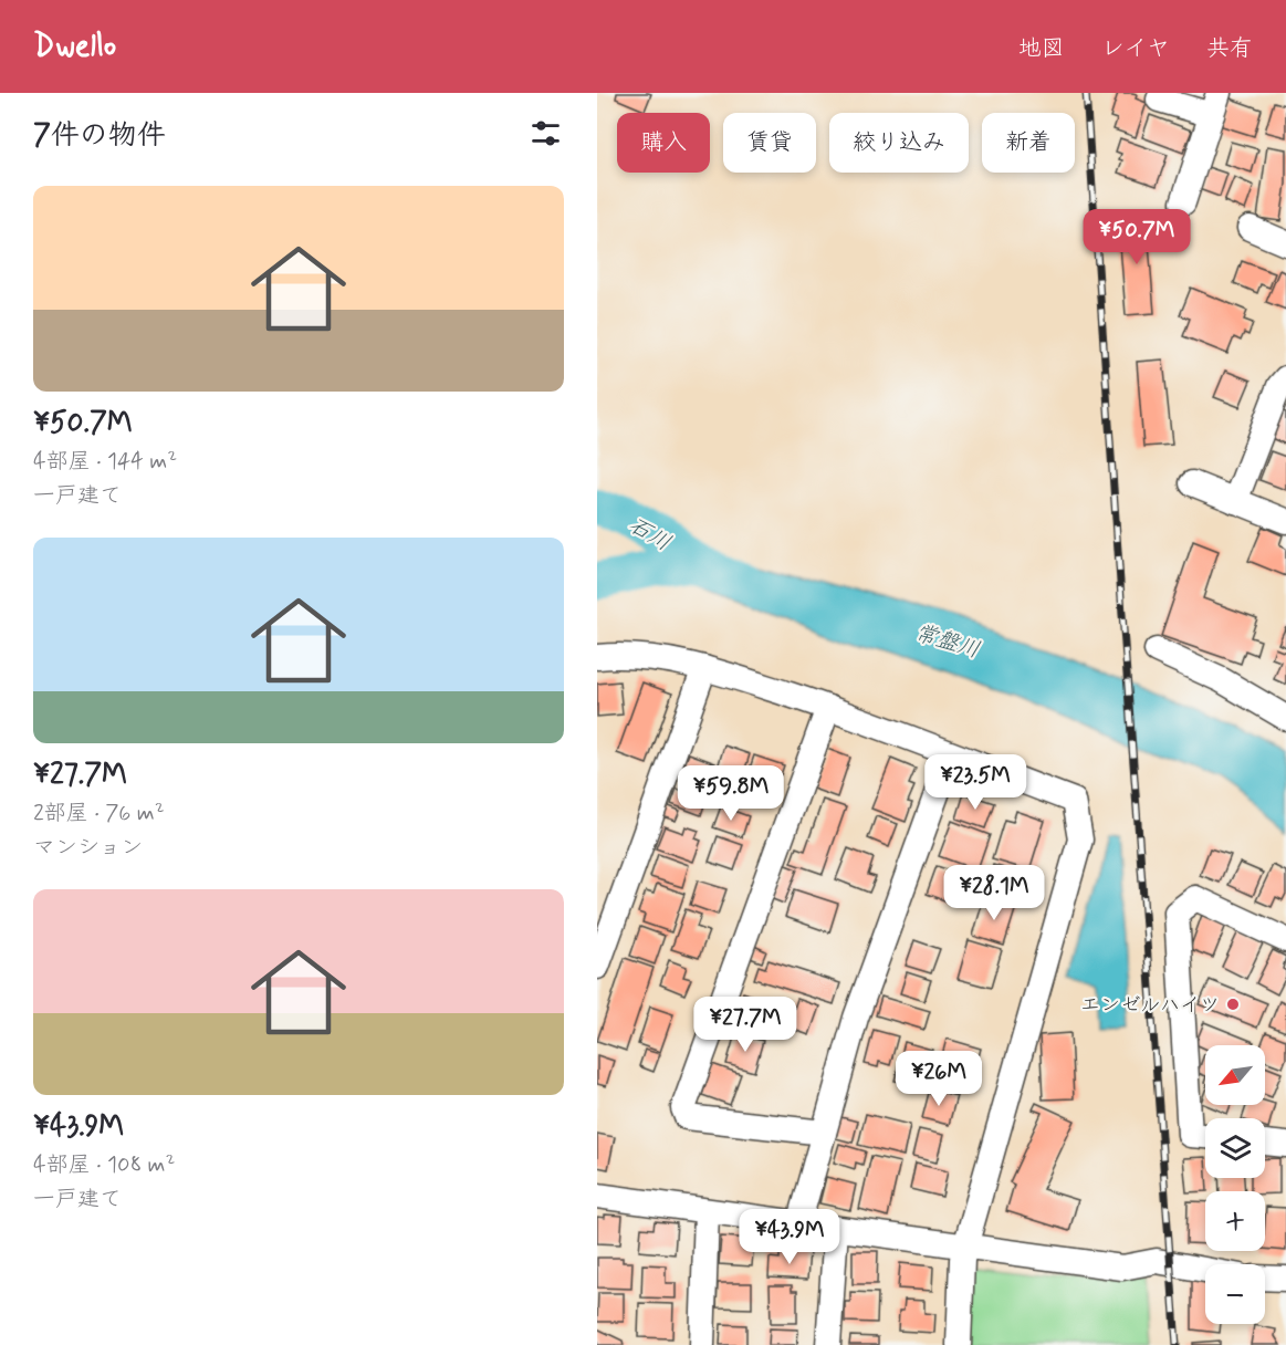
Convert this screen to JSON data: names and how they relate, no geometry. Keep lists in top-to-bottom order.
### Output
{
  "water": ["石川", "常盤川"],
  "places": ["エンゼルハイツ"],
  "north": "bottom left",
  "page": {
    "header": "Dwello",
    "nav": ["地図", "レイヤ", "共有"],
    "heading": "7件の物件",
    "chip": [
      "購入",
      "賃貸",
      "絞り込み",
      "新着"
    ],
    "list": [
      {
        "name": "¥50.7M",
        "note": "4部屋 · 144 m² · 一戸建て"
      },
      {
        "name": "¥27.7M",
        "note": "2部屋 · 76 m² · マンション"
      },
      {
        "name": "¥43.9M",
        "note": "4部屋 · 108 m² · 一戸建て"
      }
    ],
    "price": [
      "¥50.7M",
      "¥23.5M",
      "¥59.8M",
      "¥28.1M",
      "¥27.7M",
      "¥26M",
      "¥43.9M"
    ],
    "map_buttons": ["+", "−"]
  }
}
